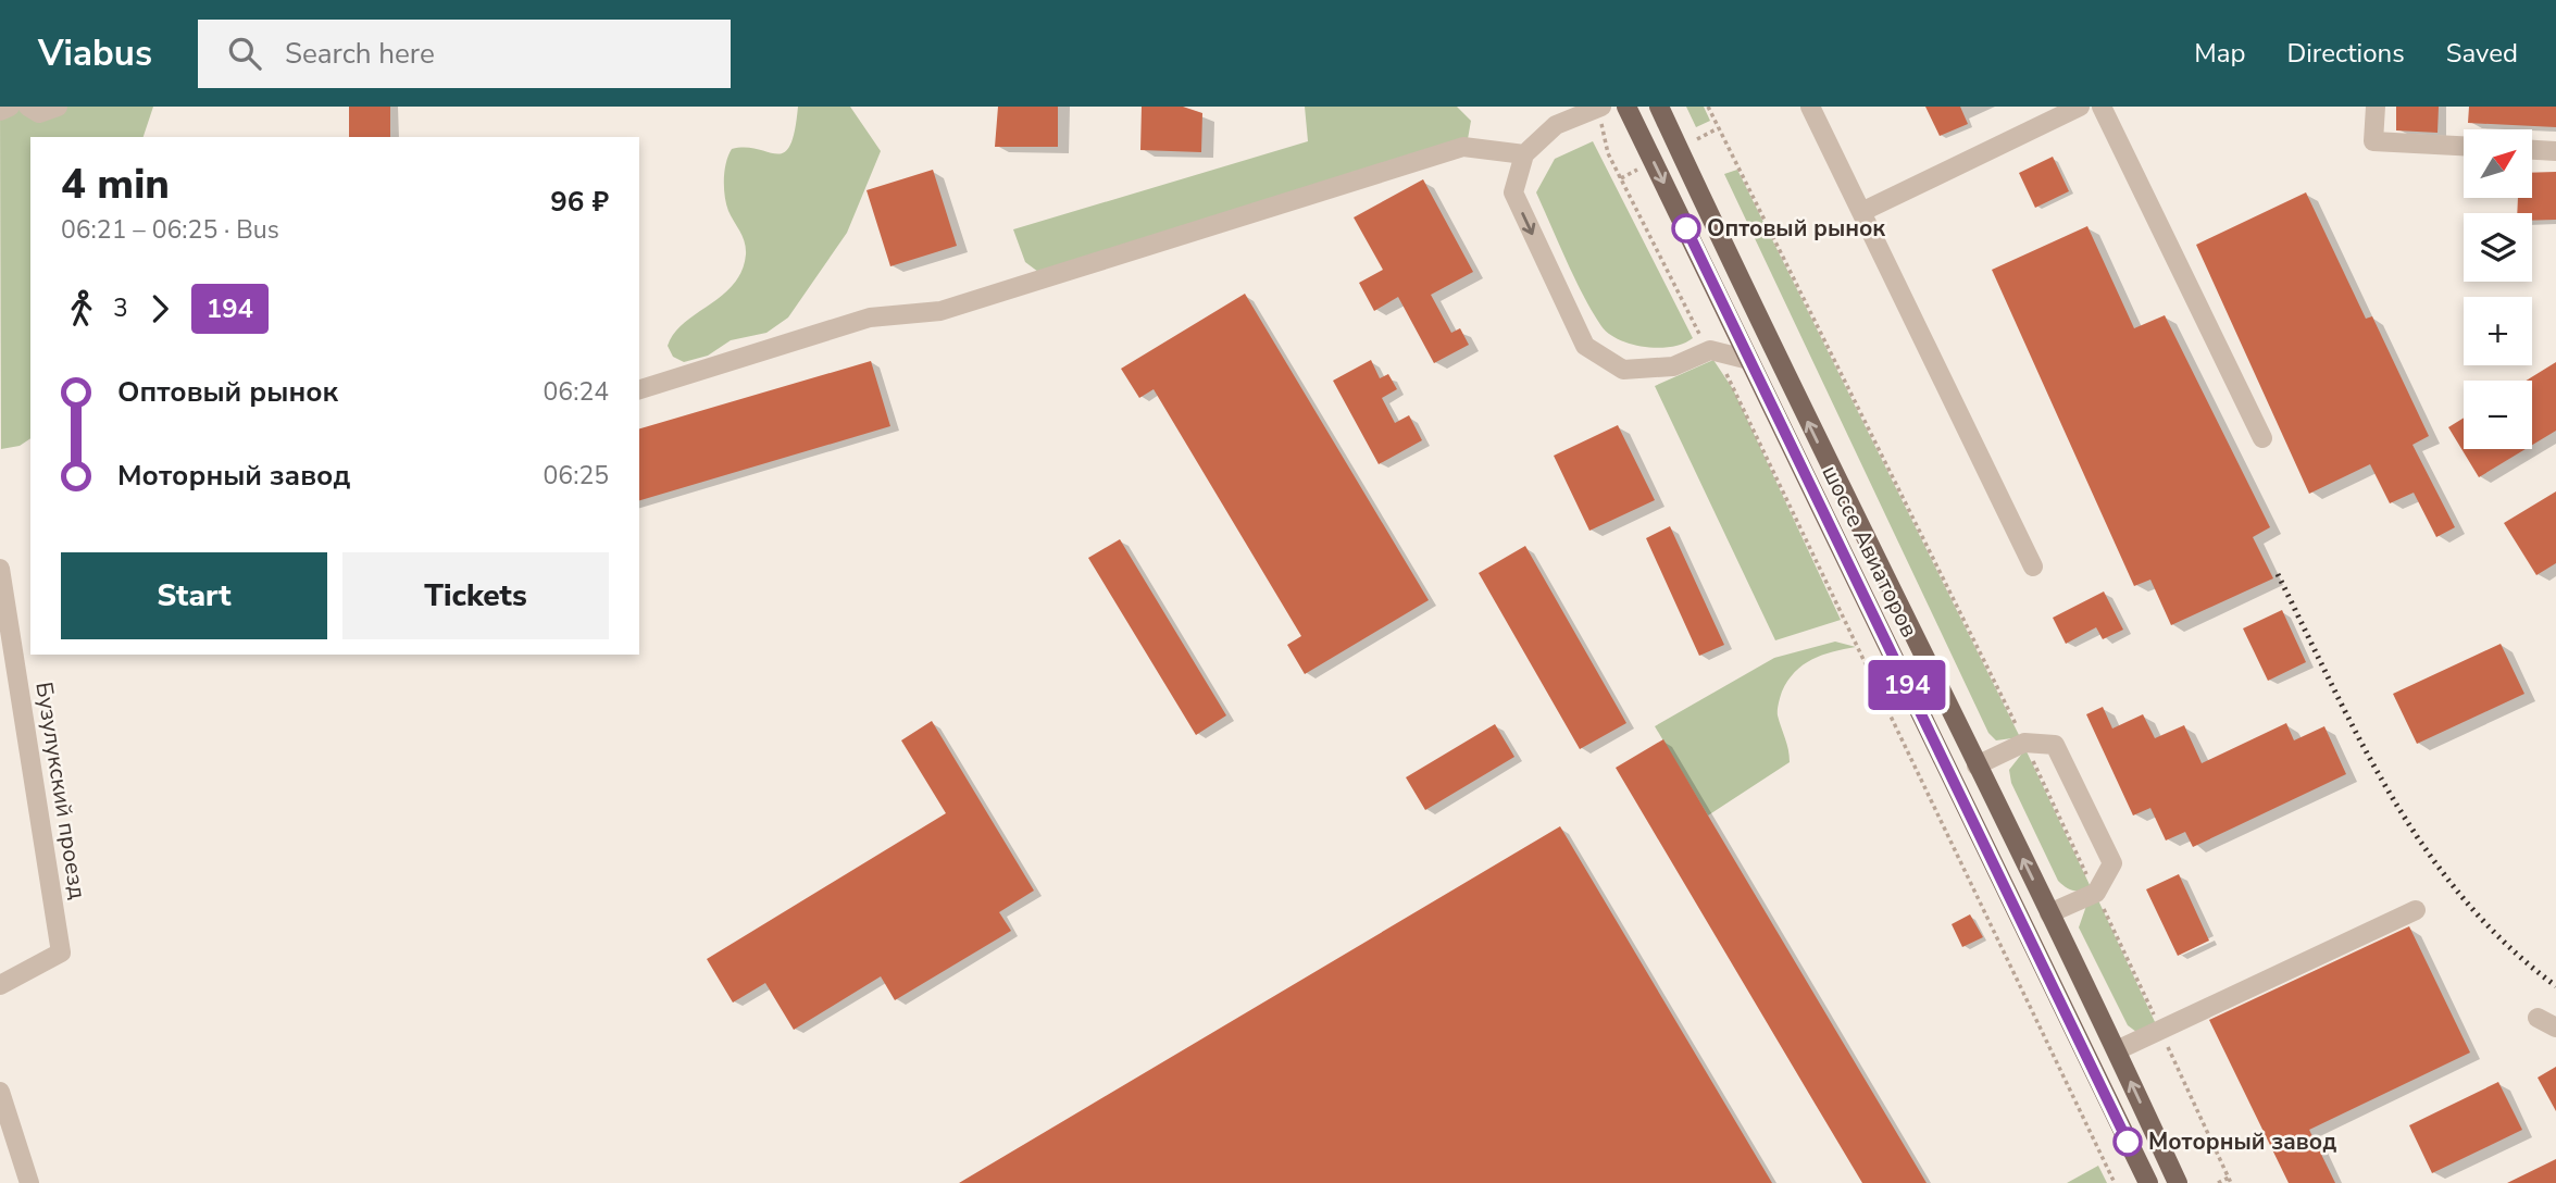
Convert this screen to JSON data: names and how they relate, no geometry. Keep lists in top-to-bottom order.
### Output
{
  "streets": {
    "main road": ["шоссе Авиаторов"],
    "street": ["Бузулукский проезд"]
  },
  "places": ["Оптовый рынок", "Моторный завод"],
  "lines": ["bus line 194"],
  "north": "top right",
  "page": {
    "header": "Viabus",
    "search": "Search here",
    "nav": ["Map", "Directions", "Saved"],
    "on_map": "194",
    "map_buttons": ["+", "−"],
    "heading": ["4 min", "06:21 – 06:25 · Bus", "96 ₽"],
    "legs": ["3", "194"],
    "list": [
      {
        "name": "Оптовый рынок",
        "value": "06:24"
      },
      {
        "name": "Моторный завод",
        "value": "06:25"
      }
    ],
    "buttons": ["Start", "Tickets"]
  }
}
